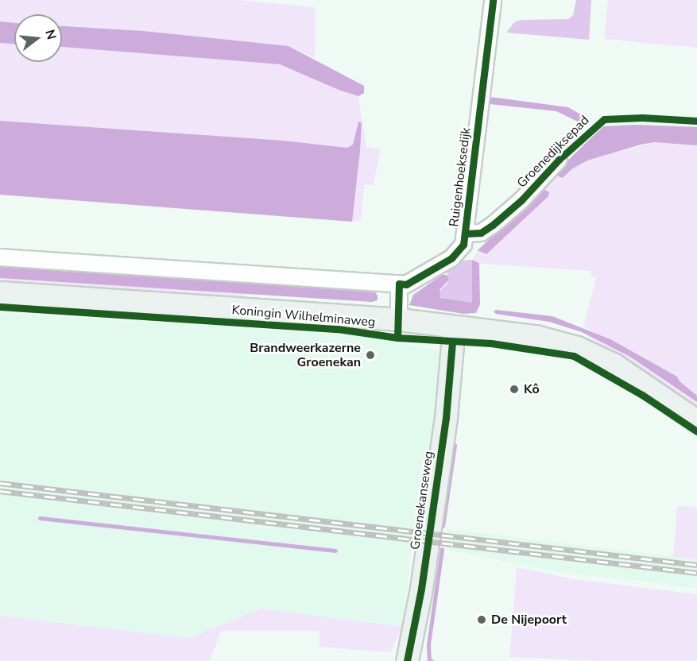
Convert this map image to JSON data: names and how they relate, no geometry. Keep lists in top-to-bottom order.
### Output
{
  "streets": {
    "main road": ["Koningin Wilhelminaweg", "Groenekanseweg"],
    "street": ["Groenedijksepad", "Ruigenhoeksedijk"]
  },
  "crossings": [
    ["Groenedijksepad", "Ruigenhoeksedijk"],
    ["Koningin Wilhelminaweg", "Groenekanseweg"]
  ],
  "places": ["Brandweerkazerne Groenekan", "Kô", "De Nijepoort"],
  "north": "right"
}
